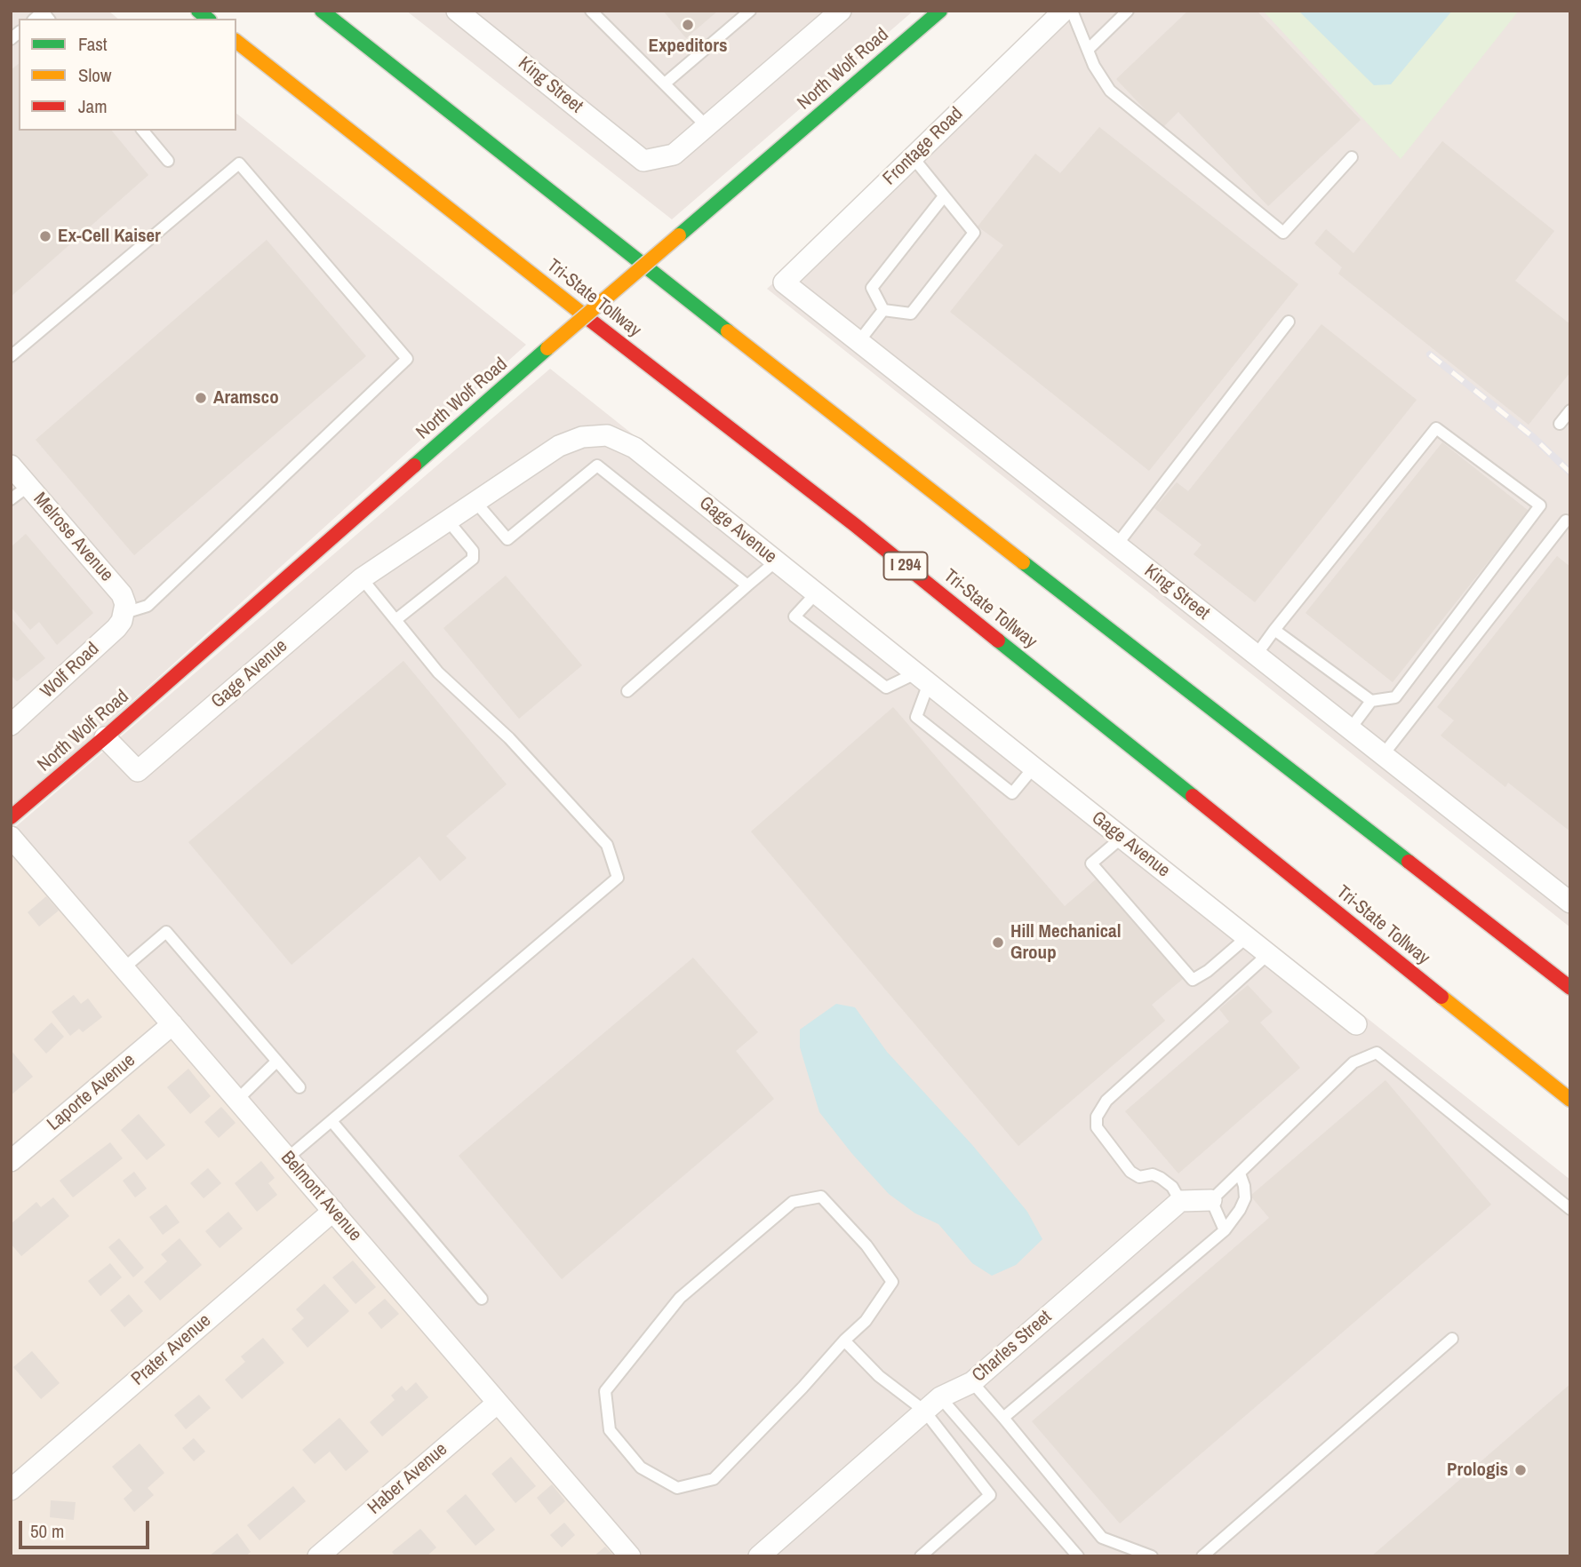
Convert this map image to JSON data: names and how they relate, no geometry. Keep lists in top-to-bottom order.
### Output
{
  "streets": {
    "main road": ["North Wolf Road", "Tri-State Tollway", "I 294"],
    "street": [
      "King Street",
      "Frontage Road",
      "Gage Avenue",
      "Melrose Avenue",
      "Wolf Road",
      "Laporte Avenue",
      "Belmont Avenue",
      "Charles Street",
      "Prater Avenue",
      "Haber Avenue"
    ]
  },
  "crossings": [
    ["North Wolf Road", "Gage Avenue"],
    ["King Street", "Frontage Road"],
    ["Melrose Avenue", "Wolf Road"],
    ["Laporte Avenue", "Belmont Avenue"],
    ["Belmont Avenue", "Prater Avenue"],
    ["Belmont Avenue", "Haber Avenue"]
  ],
  "places": [
    "Expeditors",
    "Ex-Cell Kaiser",
    "Aramsco",
    "Hill Mechanical Group",
    "Prologis"
  ],
  "legend": ["Fast", "Slow", "Jam"],
  "scale_bar": "50 m"
}
